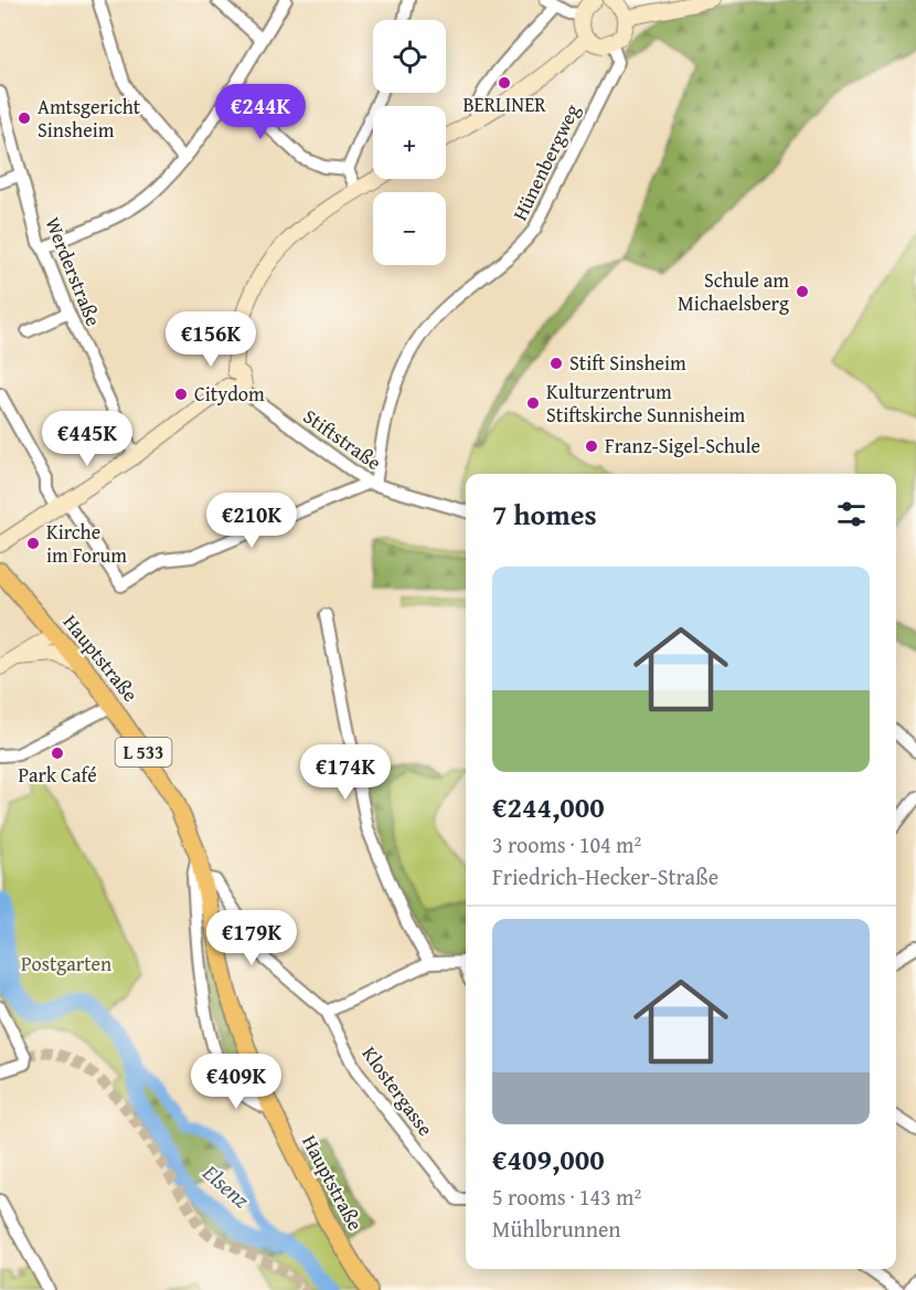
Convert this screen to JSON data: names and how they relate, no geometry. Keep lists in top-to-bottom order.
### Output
{
  "streets": {
    "main road": ["Hauptstraße", "L 533"],
    "street": [
      "Hünenbergweg",
      "Werderstraße",
      "Stiftstraße",
      "Klostergasse"
    ]
  },
  "crossings": [
    ["Hünenbergweg", "Stiftstraße"],
    ["Hauptstraße", "Klostergasse"]
  ],
  "water": ["Elsenz"],
  "parks": ["Postgarten"],
  "places": [
    "BERLINER",
    "Amtsgericht Sinsheim",
    "Schule am Michaelsberg",
    "Stift Sinsheim",
    "Citydom",
    "Kulturzentrum Stiftskirche Sunnisheim",
    "Franz-Sigel-Schule",
    "Kirche im Forum",
    "Park Café"
  ],
  "page": {
    "map_buttons": ["+", "−"],
    "price": [
      "€244K",
      "€156K",
      "€445K",
      "€210K",
      "€174K",
      "€179K",
      "€409K"
    ],
    "heading": "7 homes",
    "list": [
      {
        "name": "€244,000",
        "note": "3 rooms · 104 m² · Friedrich-Hecker-Straße"
      },
      {
        "name": "€409,000",
        "note": "5 rooms · 143 m² · Mühlbrunnen"
      }
    ]
  }
}
